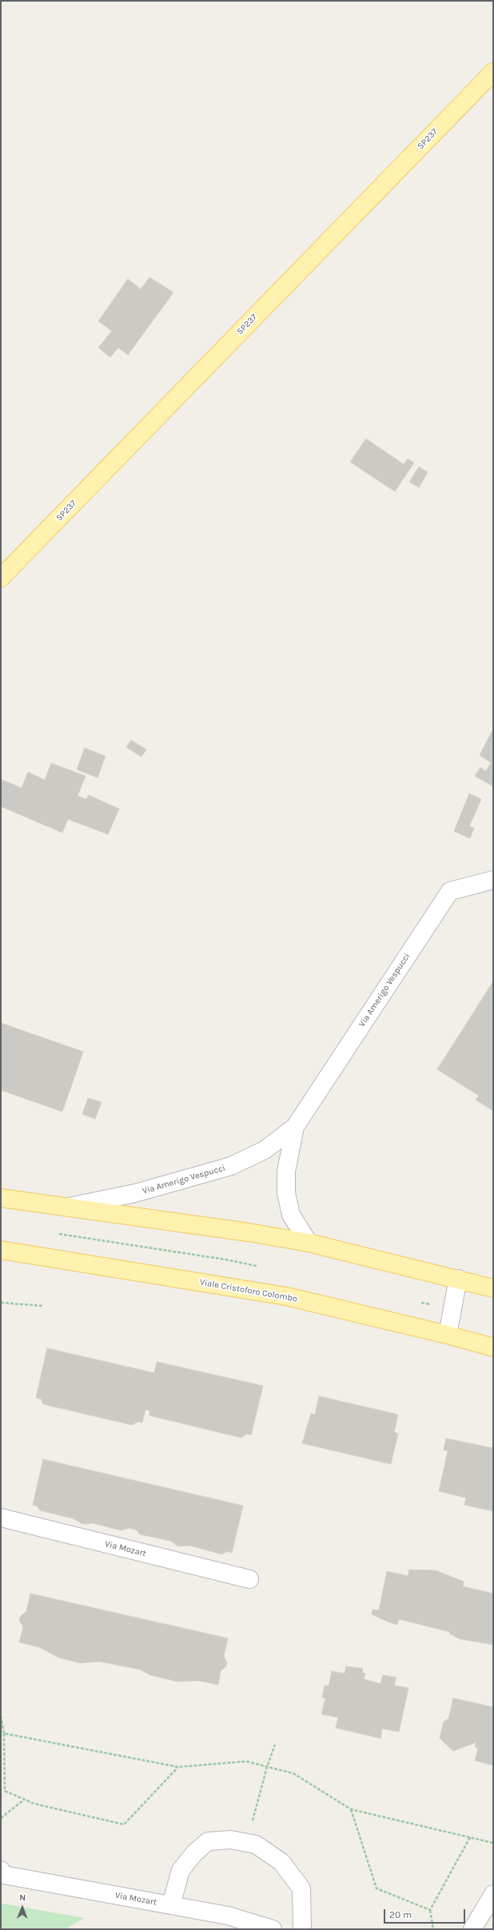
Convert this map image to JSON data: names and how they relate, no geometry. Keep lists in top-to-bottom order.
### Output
{
  "streets": {
    "main road": ["SP237", "Viale Cristoforo Colombo"],
    "street": ["Via Amerigo Vespucci", "Via Mozart"]
  },
  "scale_bar": "20 m",
  "north": "top"
}
